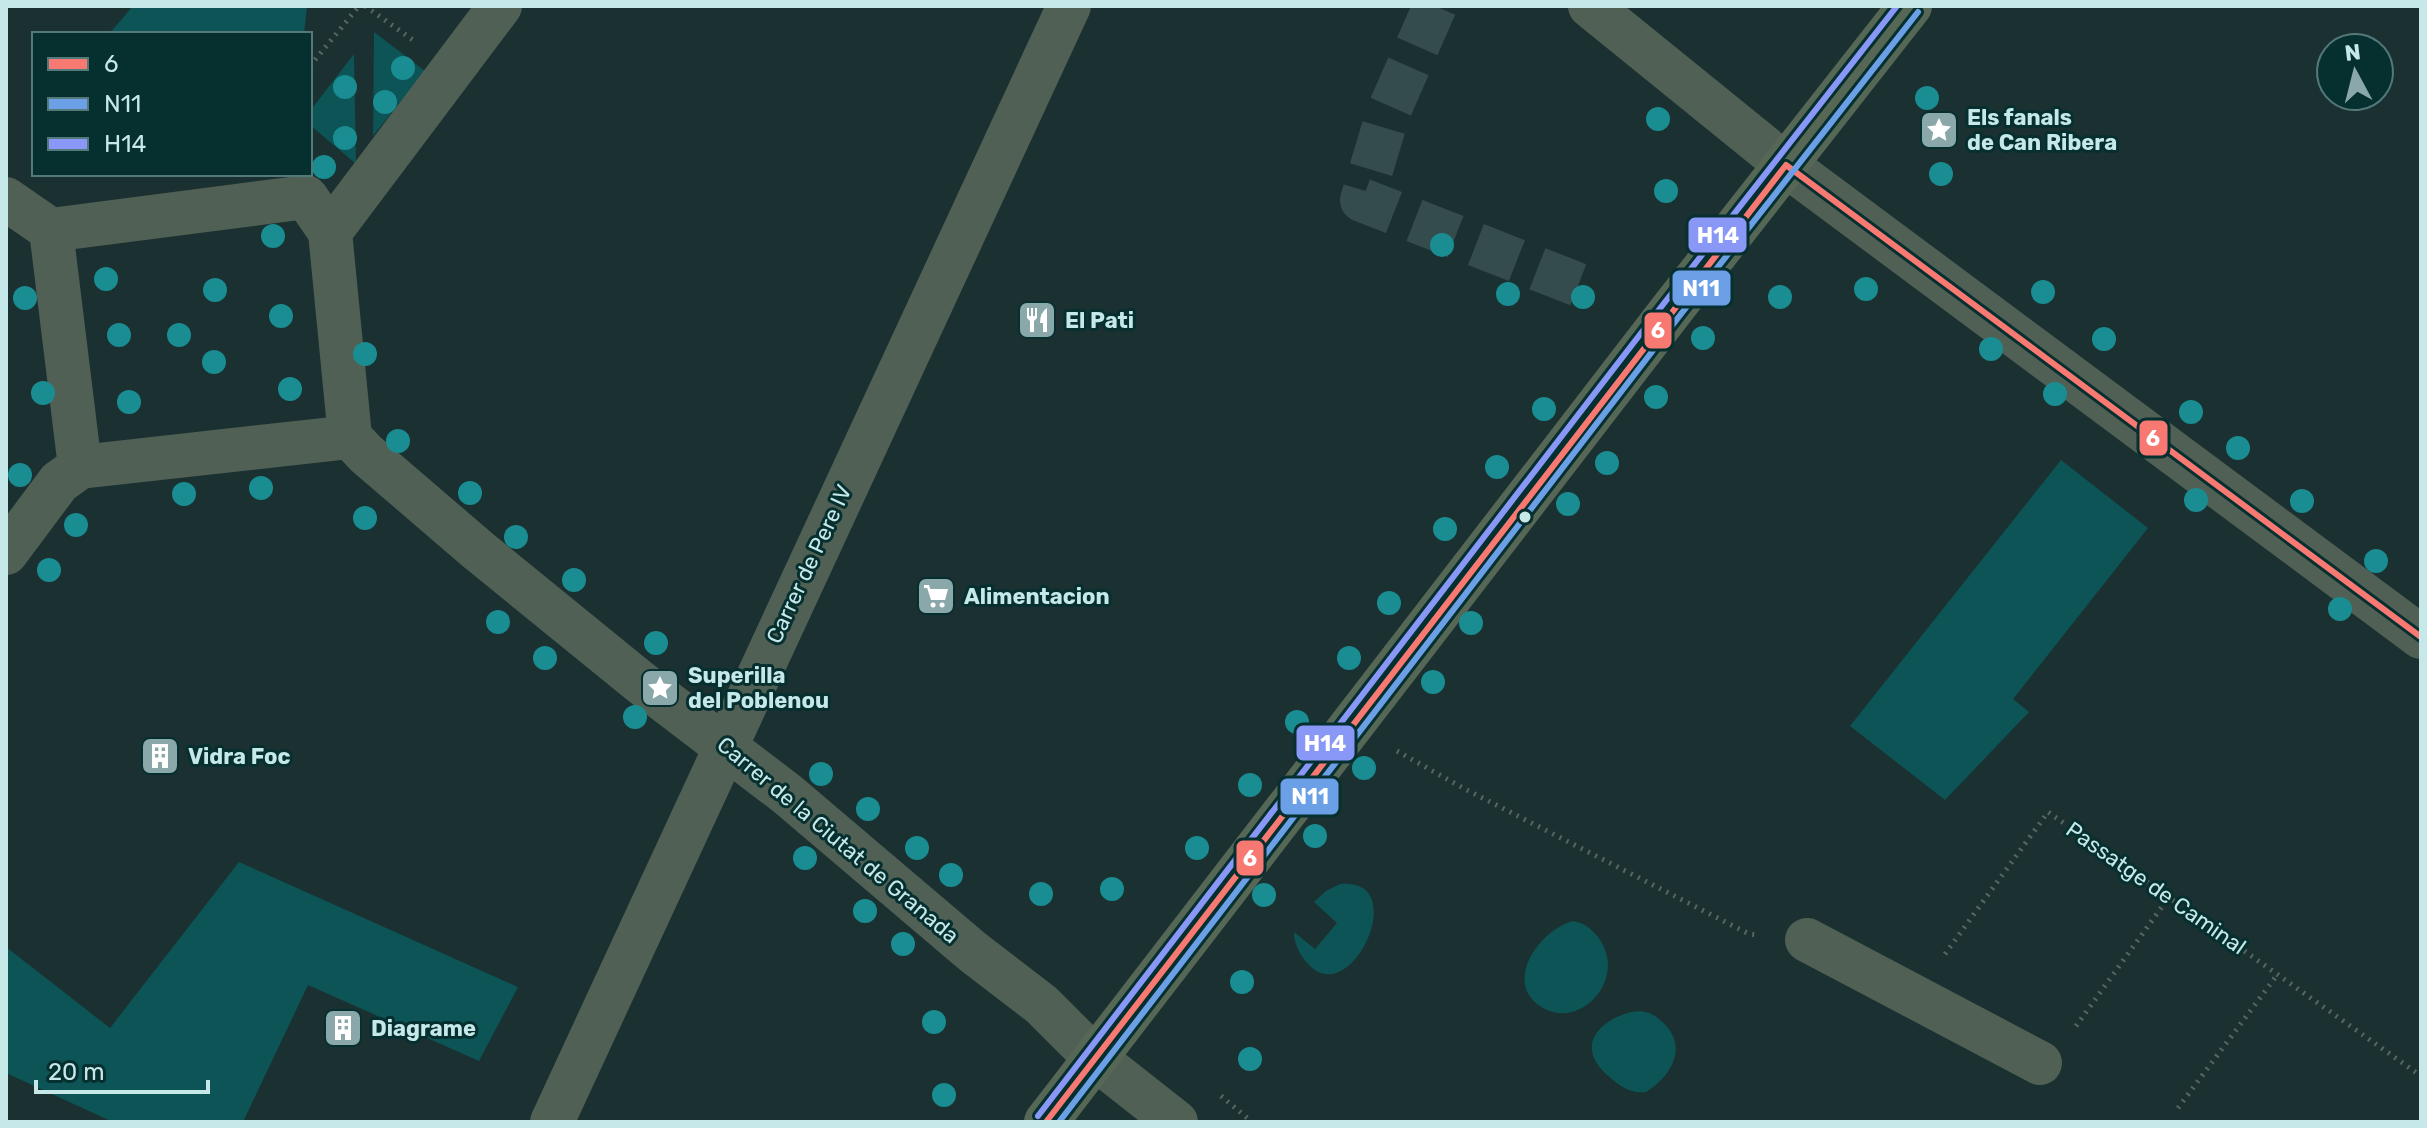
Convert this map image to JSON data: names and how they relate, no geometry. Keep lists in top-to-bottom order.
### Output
{
  "streets": {
    "street": ["Carrer de Pere IV", "Carrer de la Ciutat de Granada"],
    "path": ["Passatge de Caminal"]
  },
  "crossings": [
    ["Carrer de Pere IV", "Carrer de la Ciutat de Granada"]
  ],
  "places": {
    "place": ["Els fanals de Can Ribera", "Superilla del Poblenou"],
    "restaurant": ["El Pati"],
    "supermarket": ["Alimentacion"],
    "building": ["Vidra Foc", "Diagrame"]
  },
  "lines": ["transit line H14", "transit line N11", "transit line 6"],
  "legend": ["6", "N11", "H14"],
  "scale_bar": "20 m",
  "north": "top"
}
